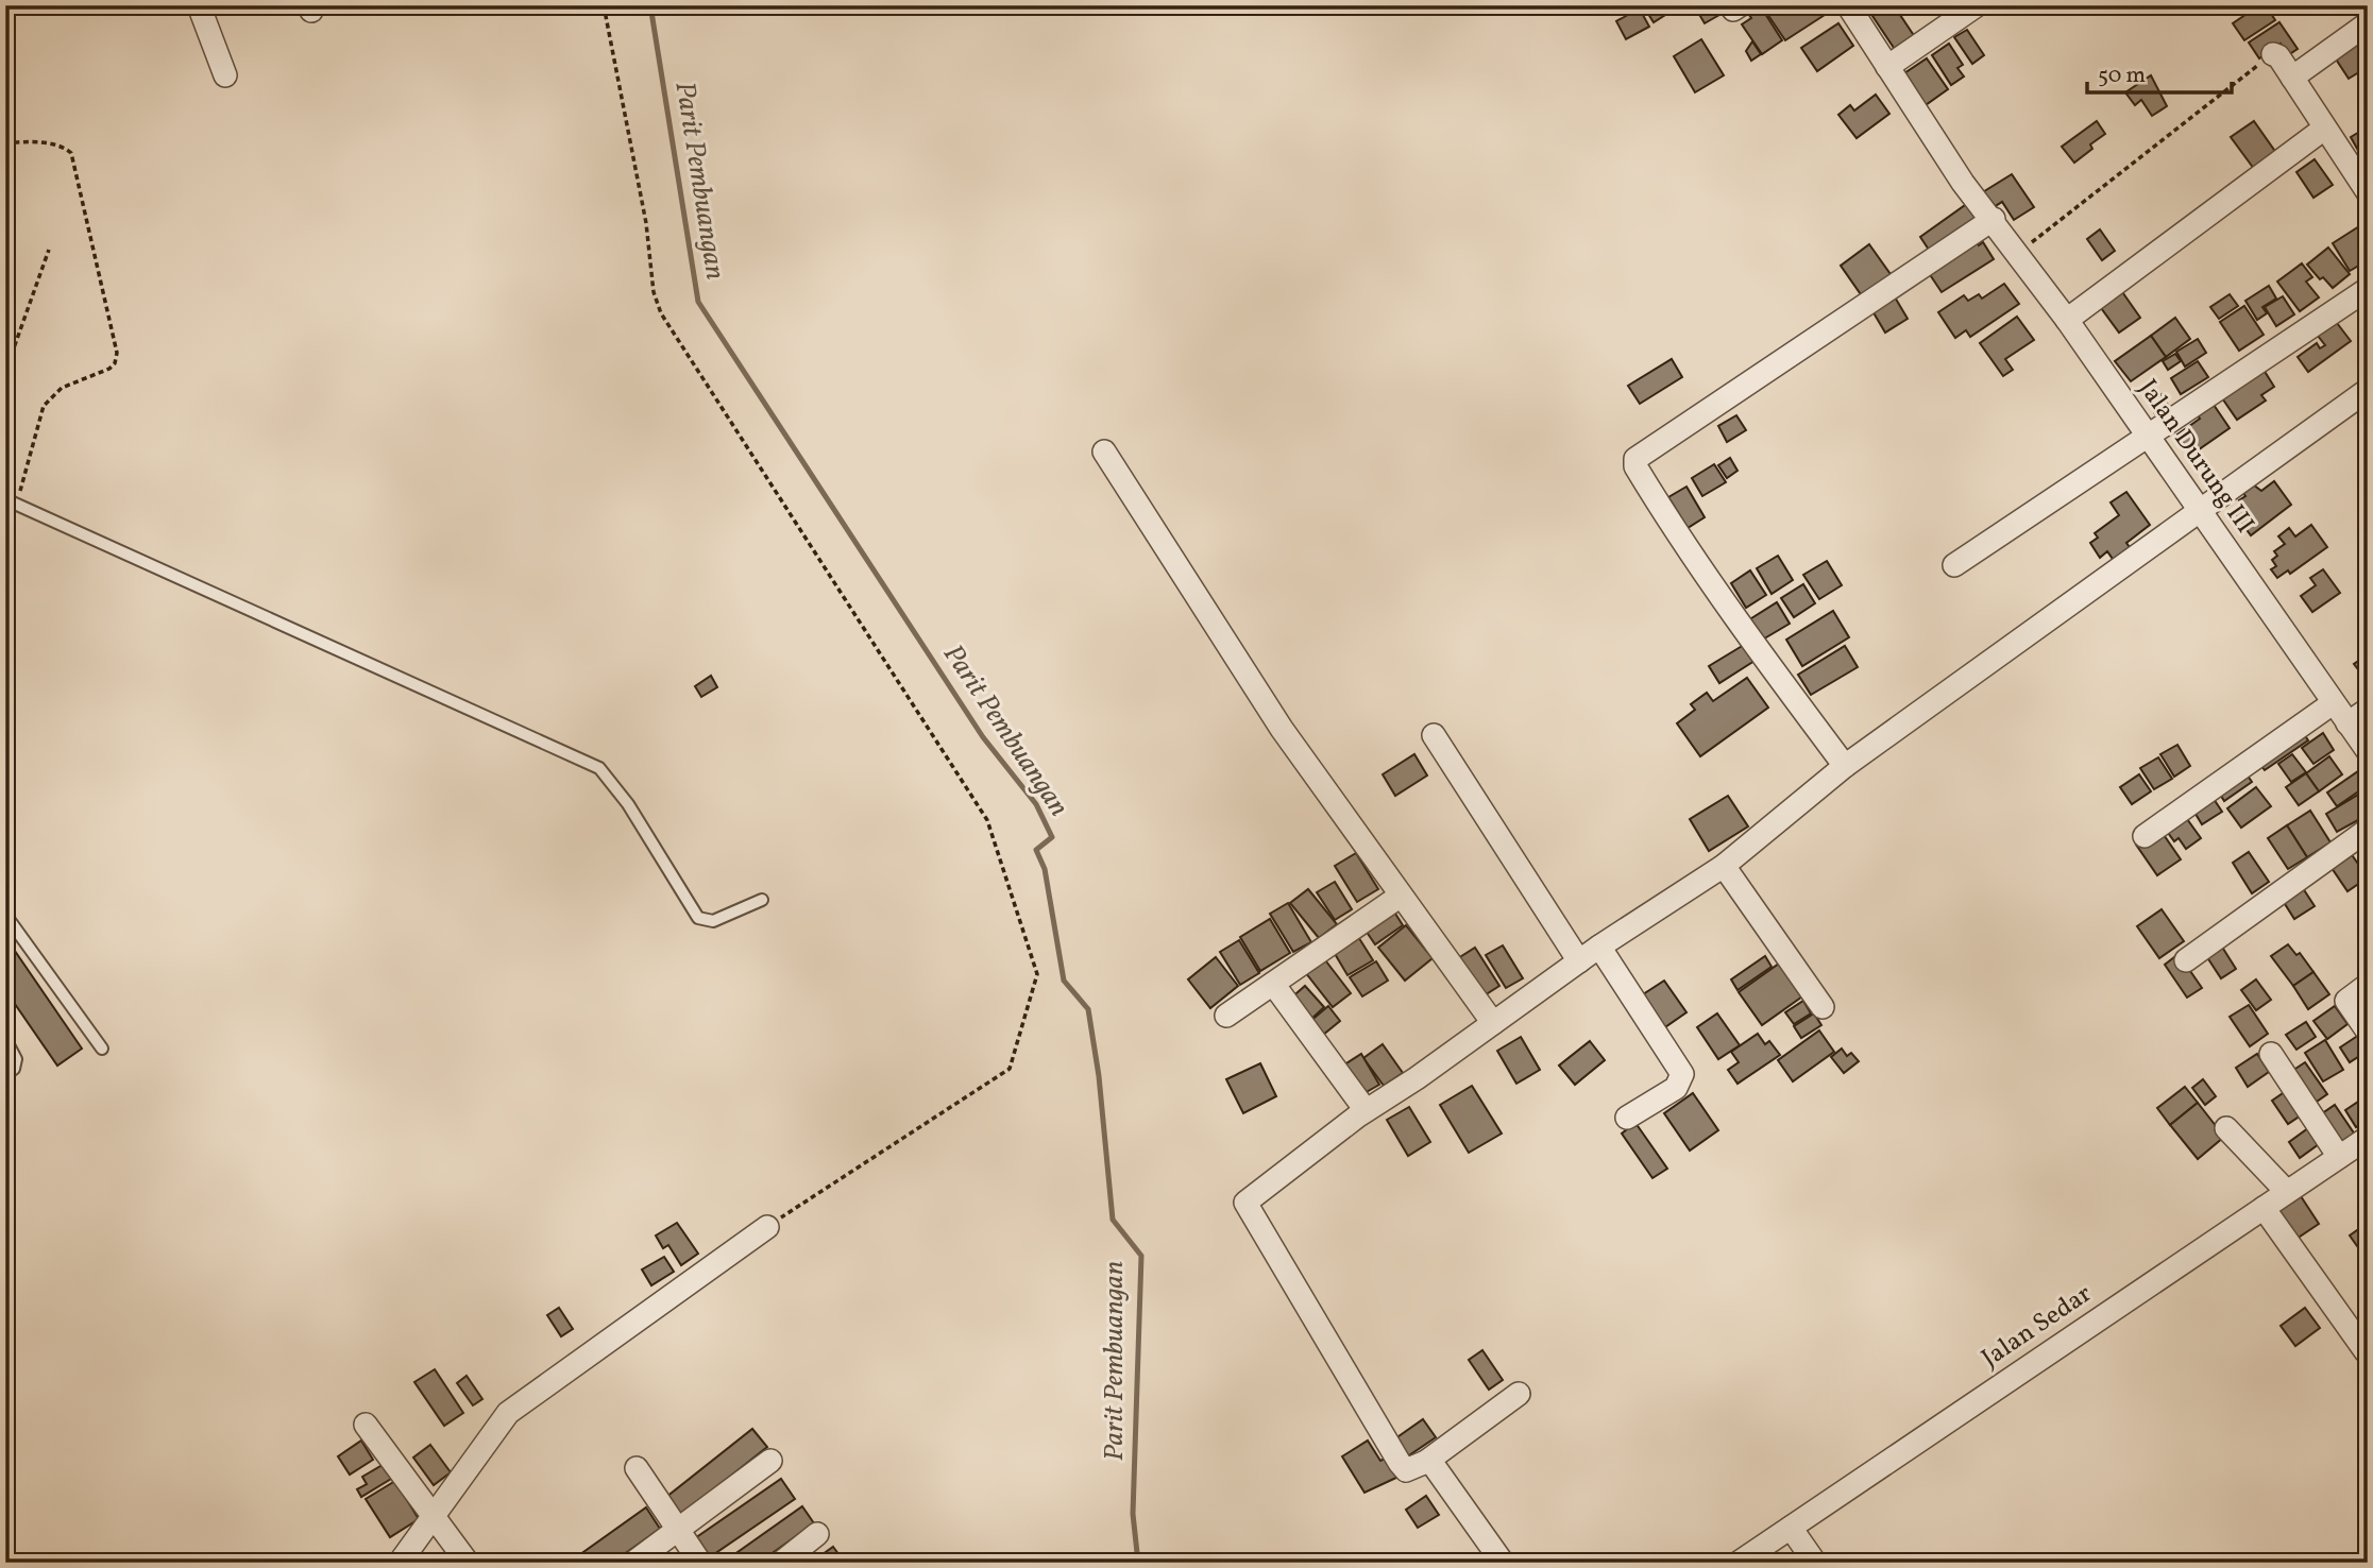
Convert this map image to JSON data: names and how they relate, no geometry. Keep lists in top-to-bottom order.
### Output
{
  "streets": {
    "street": ["Jalan Durung III", "Jalan Sedar"]
  },
  "water": ["Parit Pembuangan"],
  "scale_bar": "50 m"
}
